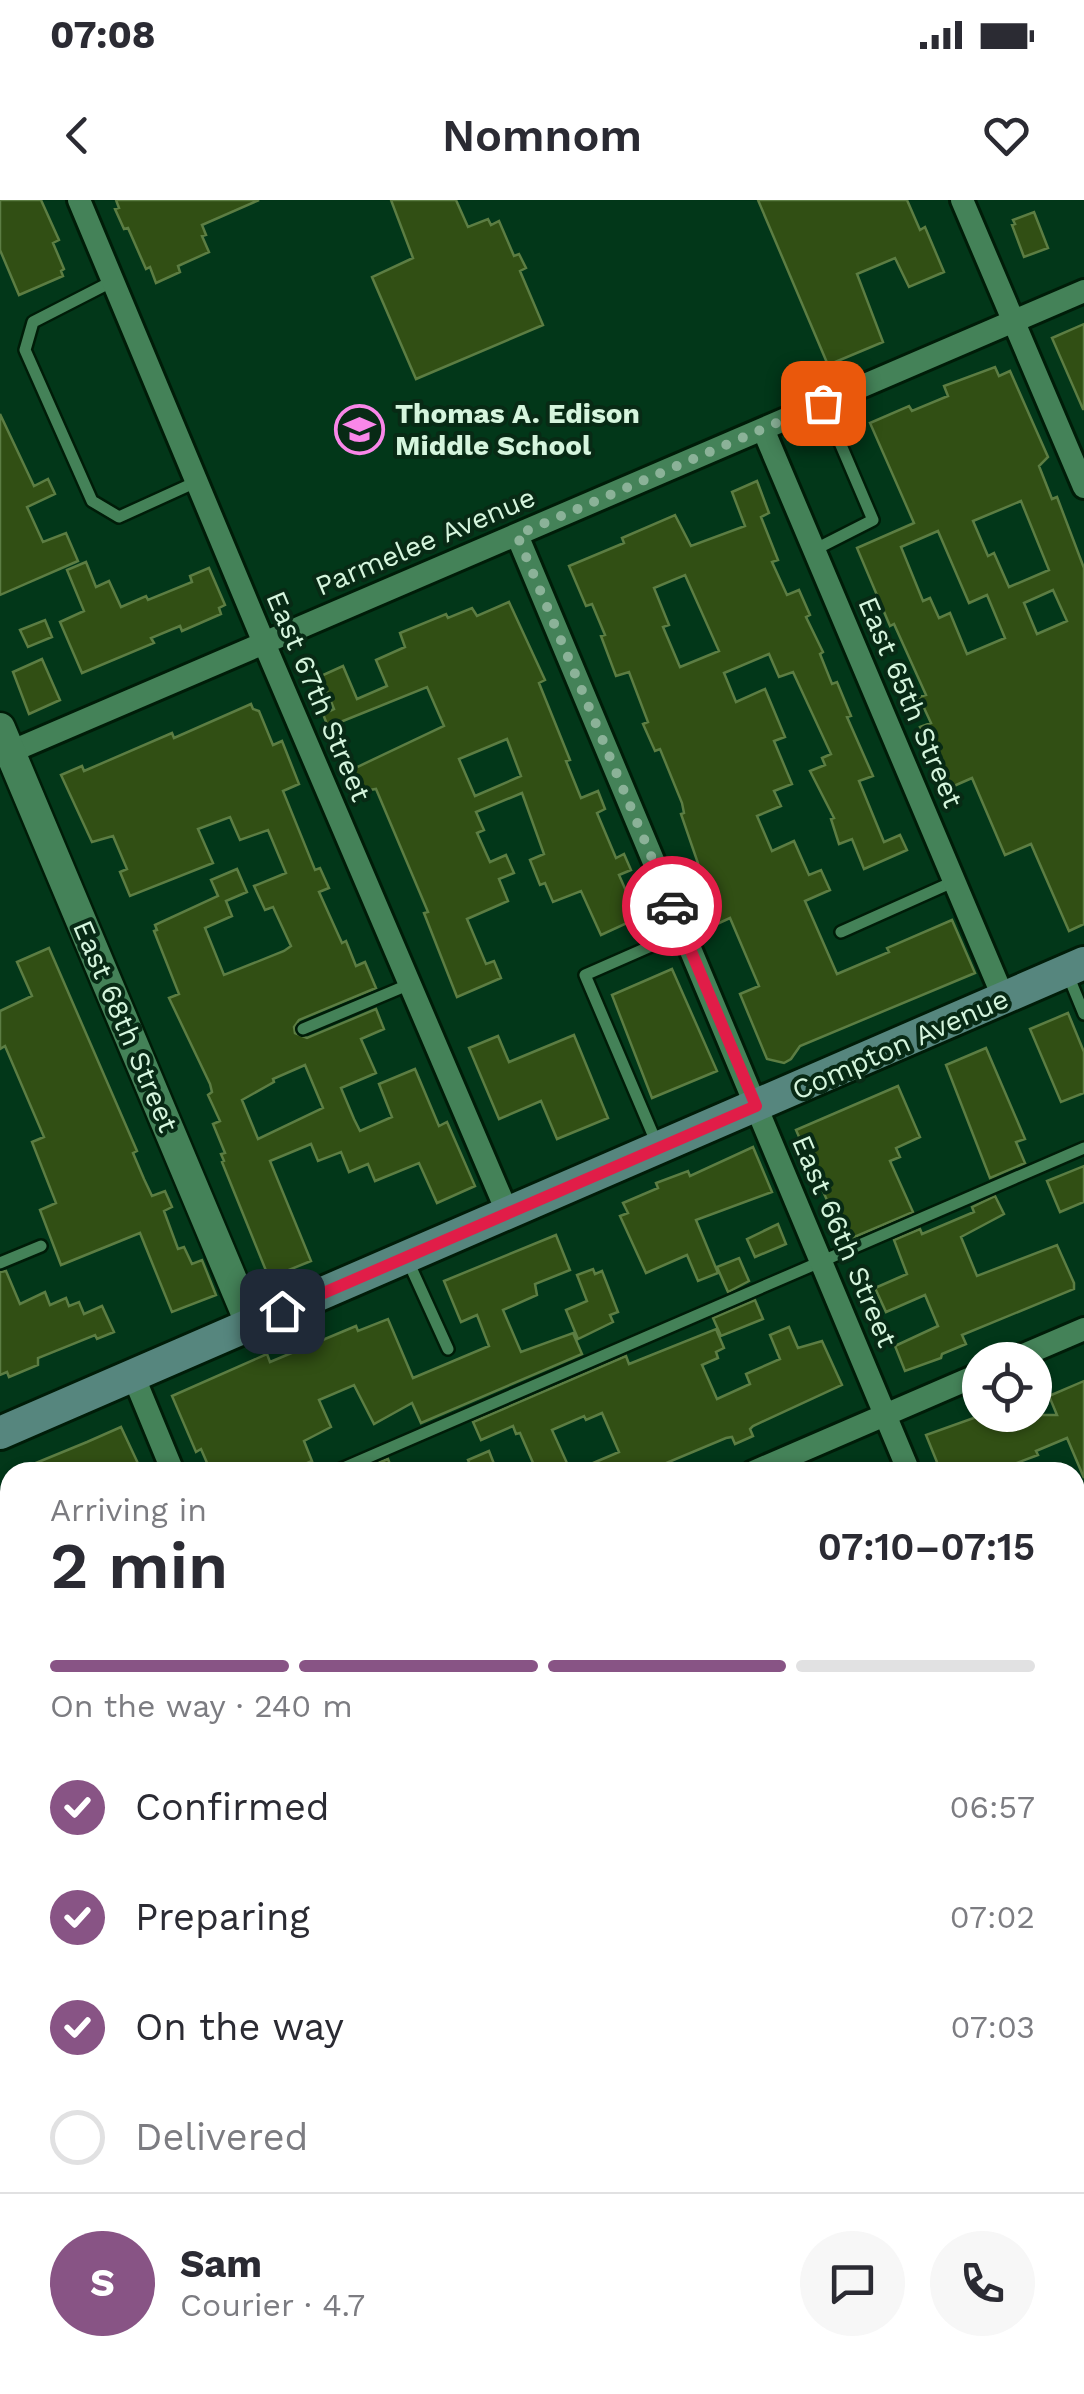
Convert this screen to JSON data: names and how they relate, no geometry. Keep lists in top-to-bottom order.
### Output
{
  "streets": {
    "main road": ["Compton Avenue"],
    "street": [
      "Parmelee Avenue",
      "East 67th Street",
      "East 65th Street",
      "East 68th Street",
      "East 66th Street"
    ]
  },
  "crossings": [
    ["Parmelee Avenue", "East 67th Street"],
    ["Parmelee Avenue", "East 65th Street"],
    ["Parmelee Avenue", "East 68th Street"],
    ["Parmelee Avenue", "East 66th Street"],
    ["East 67th Street", "Compton Avenue"],
    ["East 65th Street", "Compton Avenue"],
    ["East 68th Street", "Compton Avenue"],
    ["Compton Avenue", "East 66th Street"]
  ],
  "places": {
    "school or university": ["Thomas A. Edison Middle School"]
  },
  "page": {
    "status": "07:08",
    "header": "Nomnom",
    "heading": ["2 min", "Arriving in", "07:10–07:15"],
    "panel": ["Sam", "Courier · 4.7"],
    "bar": "On the way · 240 m",
    "list": [
      ["Confirmed", "06:57"],
      ["Preparing", "07:02"],
      ["On the way", "07:03"],
      "Delivered"
    ],
    "round": "S"
  }
}
